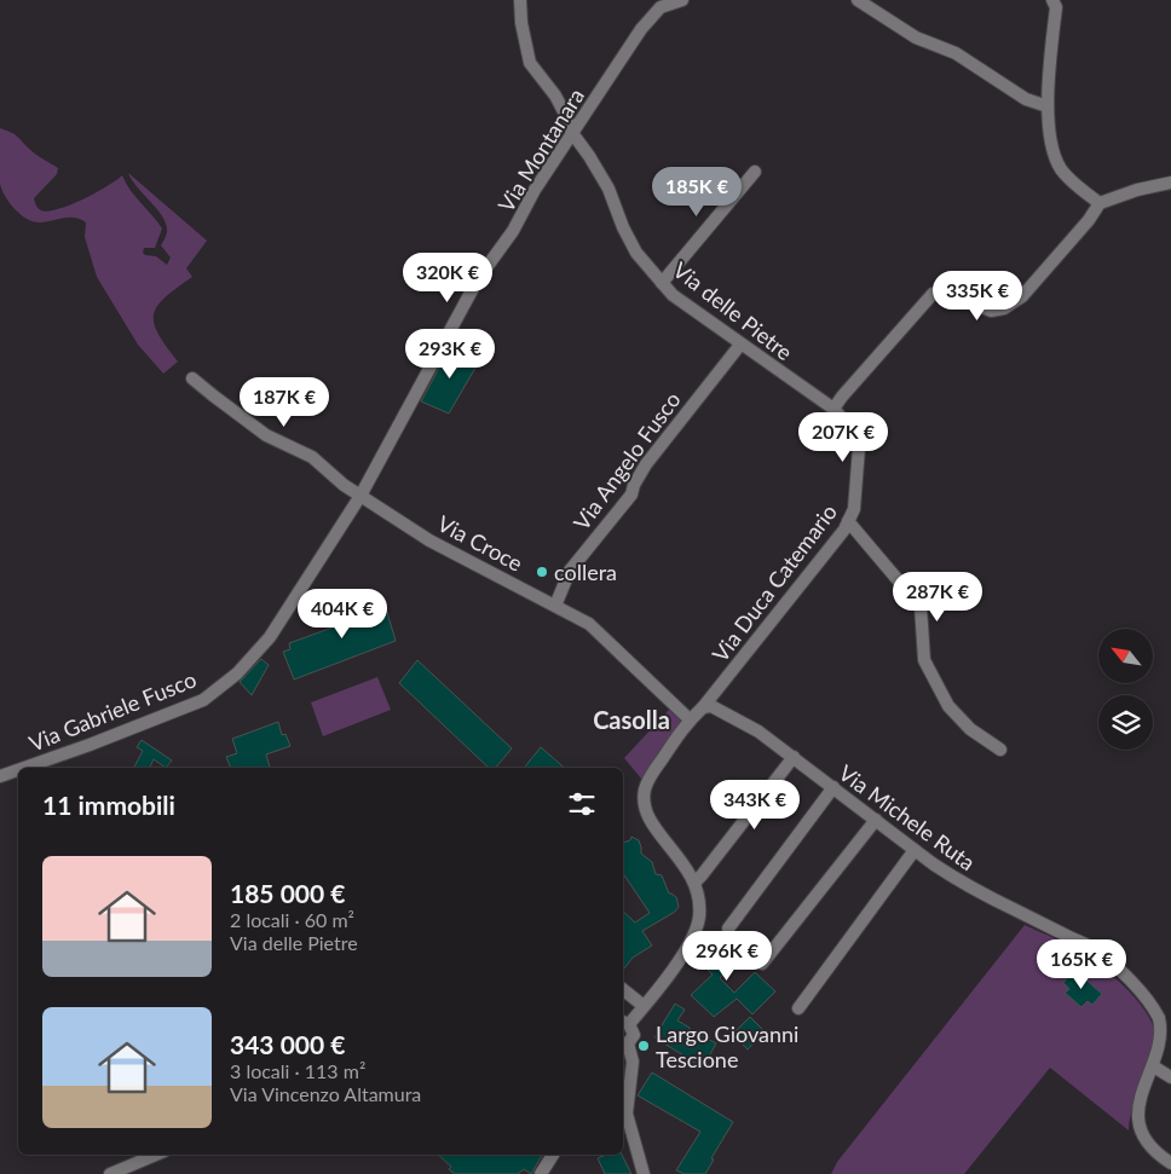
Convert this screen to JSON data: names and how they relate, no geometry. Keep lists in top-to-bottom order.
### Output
{
  "streets": {
    "street": [
      "Via Montanara",
      "Via delle Pietre",
      "Via Angelo Fusco",
      "Via Croce",
      "Via Duca Catemario",
      "Via Gabriele Fusco",
      "Via Michele Ruta"
    ]
  },
  "crossings": [
    ["Via Montanara", "Via delle Pietre"],
    ["Via Montanara", "Via Croce"],
    ["Via Montanara", "Via Gabriele Fusco"],
    ["Via delle Pietre", "Via Angelo Fusco"],
    ["Via delle Pietre", "Via Duca Catemario"],
    ["Via Angelo Fusco", "Via Croce"],
    ["Via Croce", "Via Duca Catemario"],
    ["Via Croce", "Via Gabriele Fusco"],
    ["Via Duca Catemario", "Via Michele Ruta"]
  ],
  "districts": ["Casolla"],
  "places": ["collera", "Largo Giovanni Tescione"],
  "north": "top left",
  "page": {
    "price": [
      "185K €",
      "320K €",
      "335K €",
      "293K €",
      "187K €",
      "207K €",
      "287K €",
      "404K €",
      "343K €",
      "296K €",
      "165K €"
    ],
    "heading": "11 immobili",
    "list": [
      {
        "name": "185 000 €",
        "note": "2 locali · 60 m² · Via delle Pietre"
      },
      {
        "name": "343 000 €",
        "note": "3 locali · 113 m² · Via Vincenzo Altamura"
      }
    ]
  }
}
